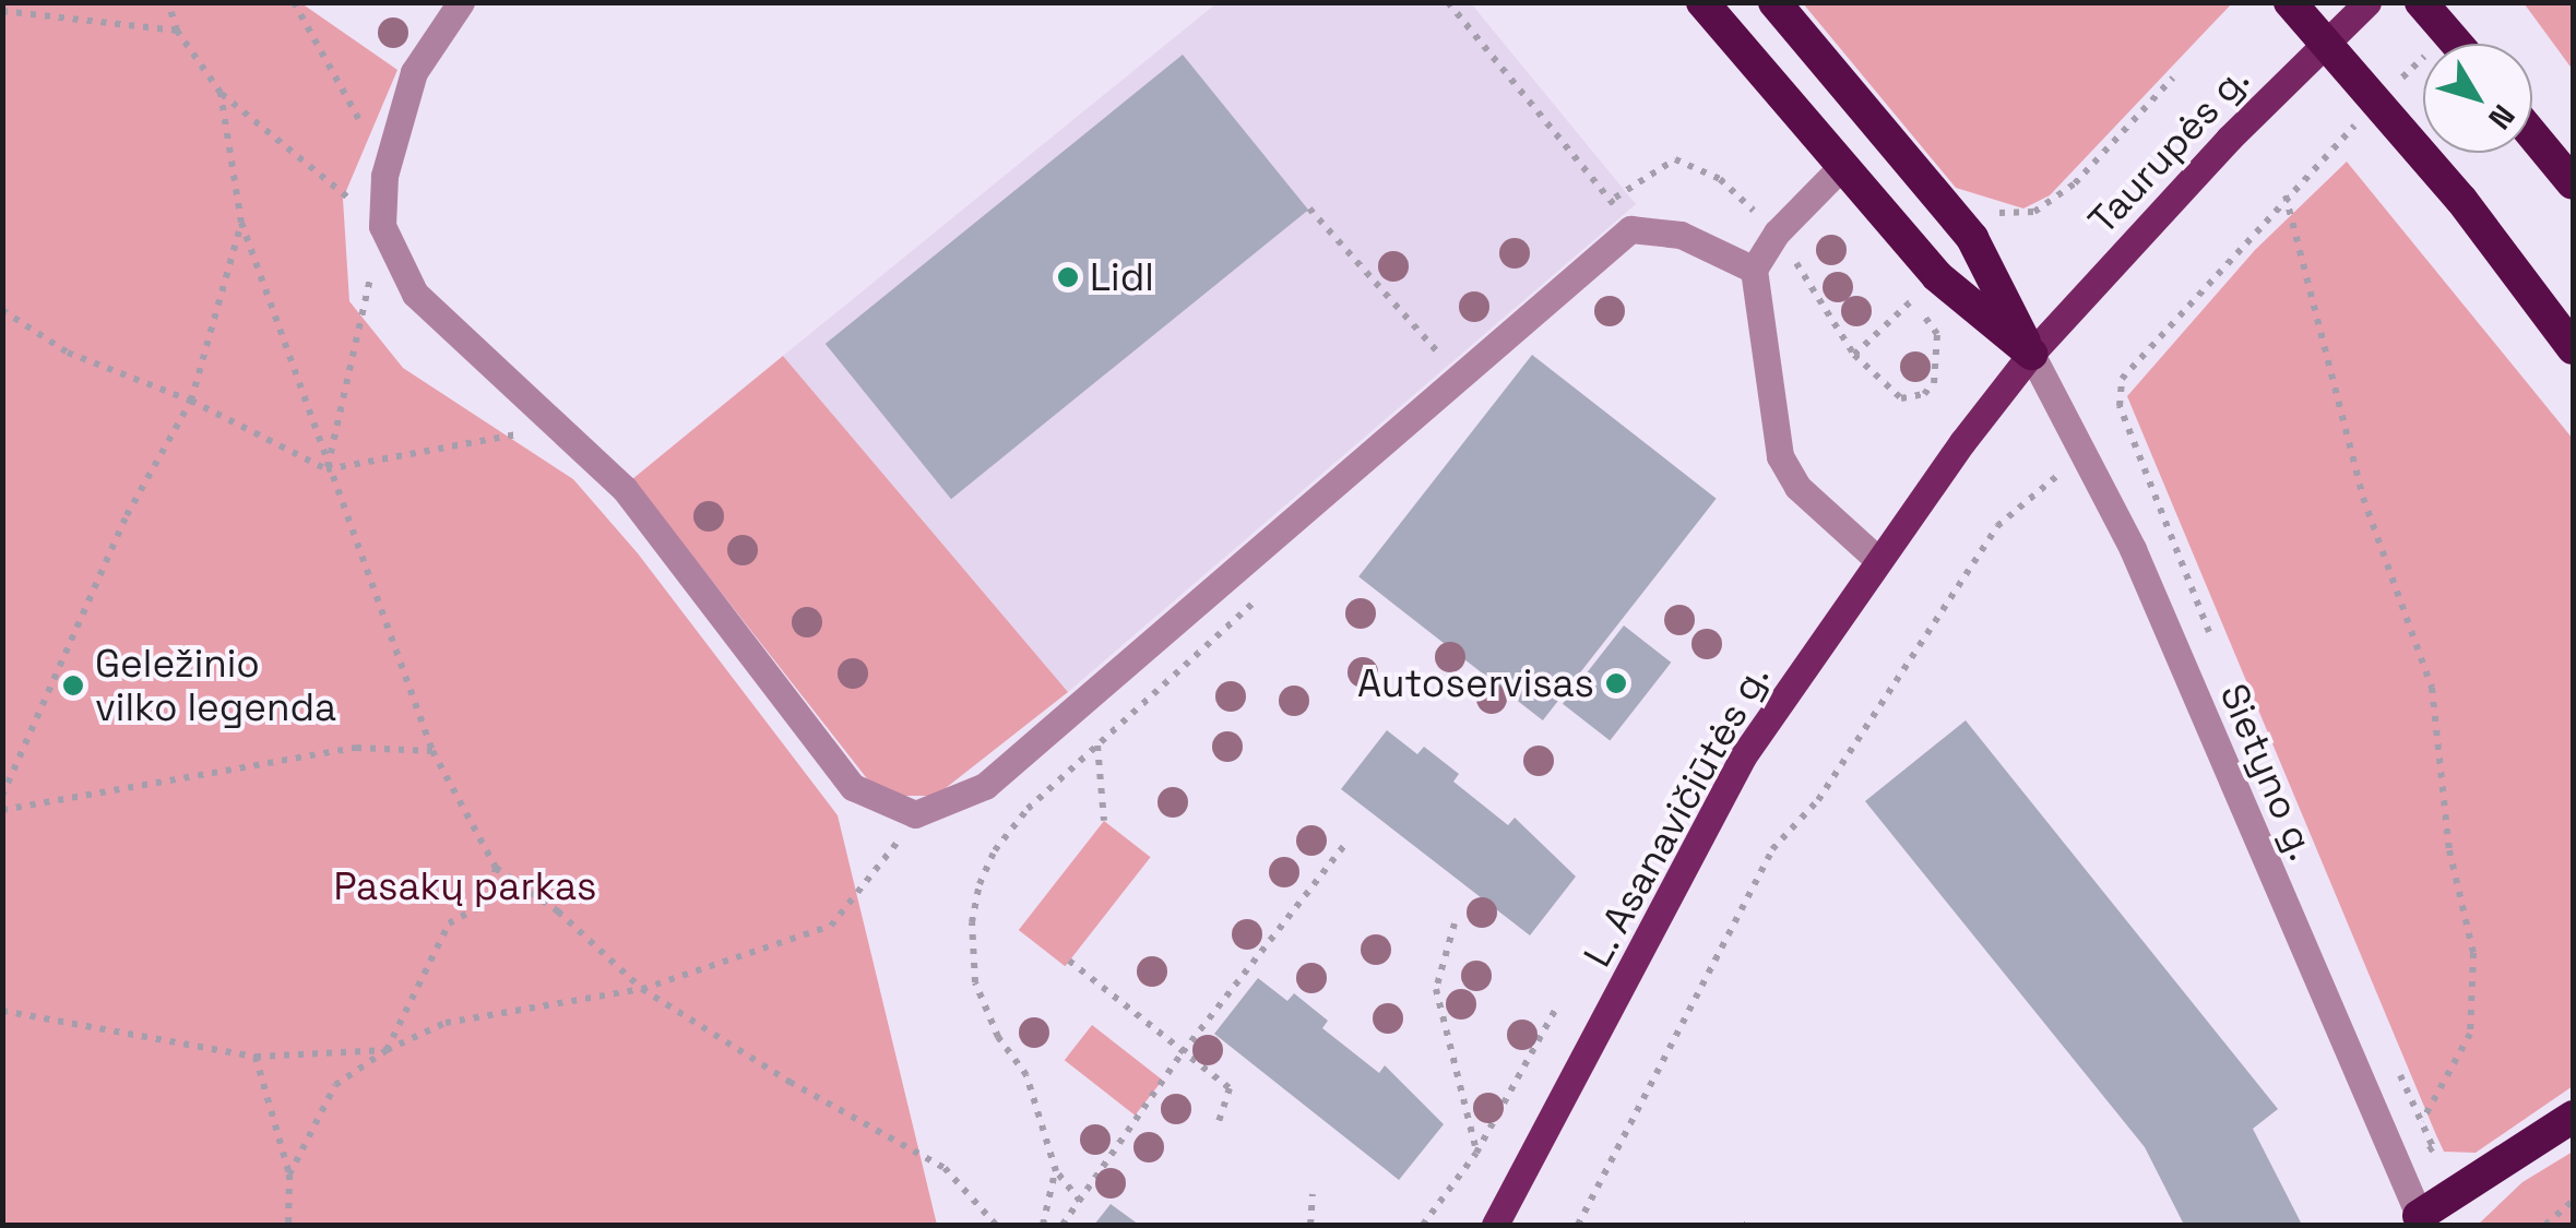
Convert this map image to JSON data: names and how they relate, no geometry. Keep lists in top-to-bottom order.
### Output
{
  "streets": {
    "main road": ["Taurupės g.", "L. Asanavičiūtės g."],
    "street": ["Sietyno g."]
  },
  "crossings": [
    ["Taurupės g.", "Sietyno g."],
    ["Taurupės g.", "L. Asanavičiūtės g."],
    ["Sietyno g.", "L. Asanavičiūtės g."]
  ],
  "parks": ["Pasakų parkas"],
  "places": ["Lidl", "Autoservisas", "Geležinio vilko legenda"],
  "north": "bottom right"
}
